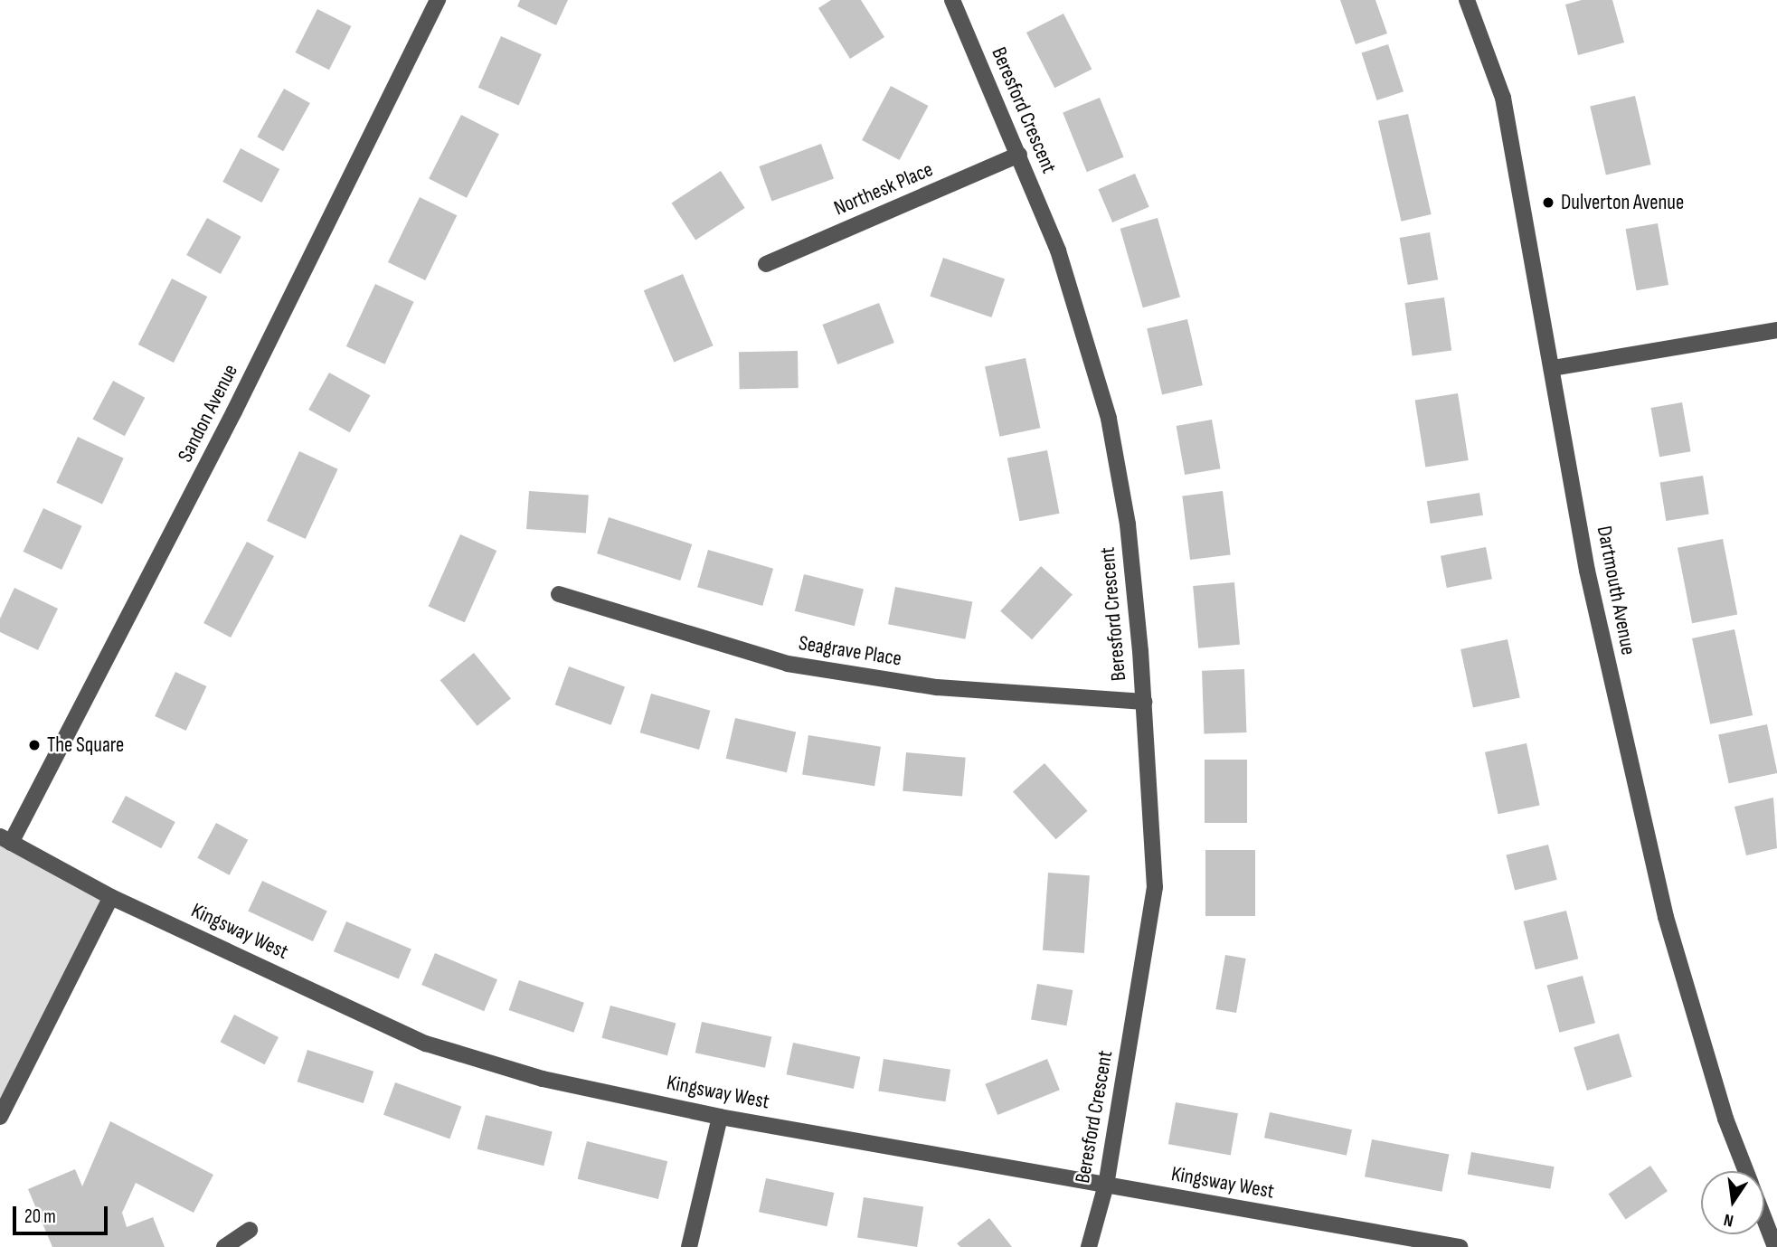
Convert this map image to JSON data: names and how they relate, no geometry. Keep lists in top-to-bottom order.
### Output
{
  "streets": {
    "street": [
      "Beresford Crescent",
      "Northesk Place",
      "Sandon Avenue",
      "Dartmouth Avenue",
      "Seagrave Place",
      "Kingsway West"
    ]
  },
  "crossings": [
    ["Beresford Crescent", "Northesk Place"],
    ["Beresford Crescent", "Seagrave Place"],
    ["Beresford Crescent", "Kingsway West"],
    ["Sandon Avenue", "Kingsway West"]
  ],
  "places": ["Dulverton Avenue", "The Square"],
  "scale_bar": "20 m",
  "north": "bottom"
}
